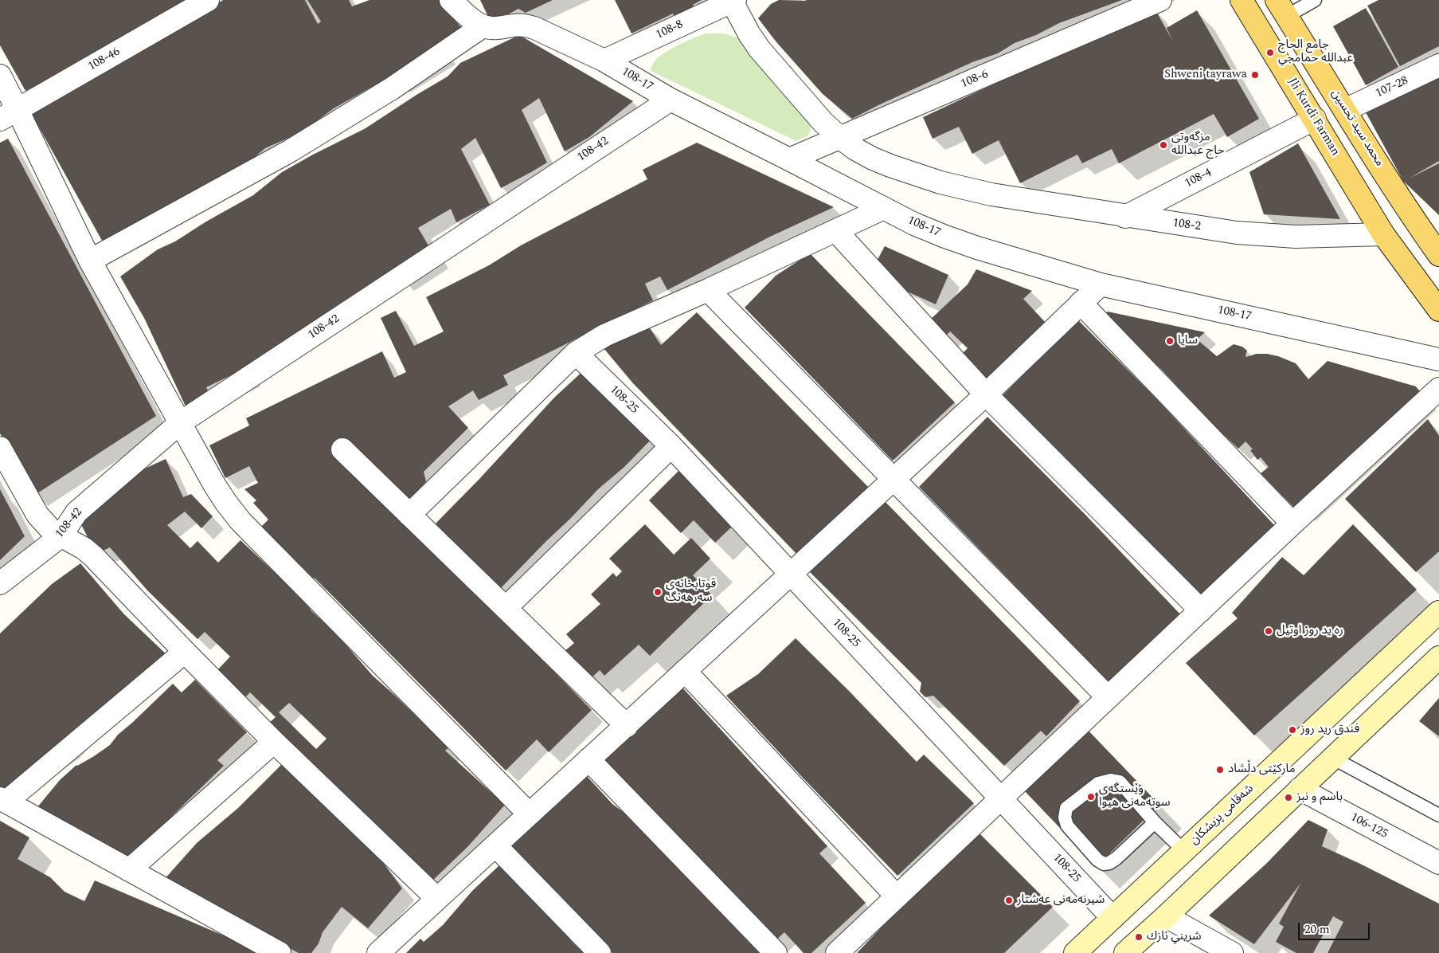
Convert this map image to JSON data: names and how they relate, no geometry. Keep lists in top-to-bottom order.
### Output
{
  "streets": {
    "main road": ["Jli Kurdi Farman", "محمد سید تحسین", "شەقامی پزیشکان"],
    "street": [
      "108-8",
      "108-46",
      "108-17",
      "108-6",
      "107-28",
      "108-42",
      "108-4",
      "108-2",
      "108-25",
      "106-125"
    ]
  },
  "crossings": [
    ["108-8", "108-17"],
    ["108-8", "108-2"],
    ["108-17", "108-6"],
    ["108-17", "108-42"],
    ["108-6", "108-2"],
    ["107-28", "محمد سید تحسین"],
    ["Jli Kurdi Farman", "108-4"],
    ["Jli Kurdi Farman", "108-2"],
    ["108-4", "108-2"],
    ["108-25", "شەقامی پزیشکان"]
  ],
  "places": [
    "جامع الحاج عبدالله حمامجي",
    "Shweni tayrawa",
    "مزگەوتی حاج عبدالله",
    "سايا",
    "قوتابخانەی سەرهەنگ",
    "ره يد روز اوتيل",
    "فندق ريد روز",
    "مارکێتی دڵشاد",
    "وێستگەی سوتەمەنی هیوا",
    "باسم و نبز",
    "شیرنەمەنی عەشتار",
    "شريني نازك"
  ],
  "scale_bar": "20 m"
}
